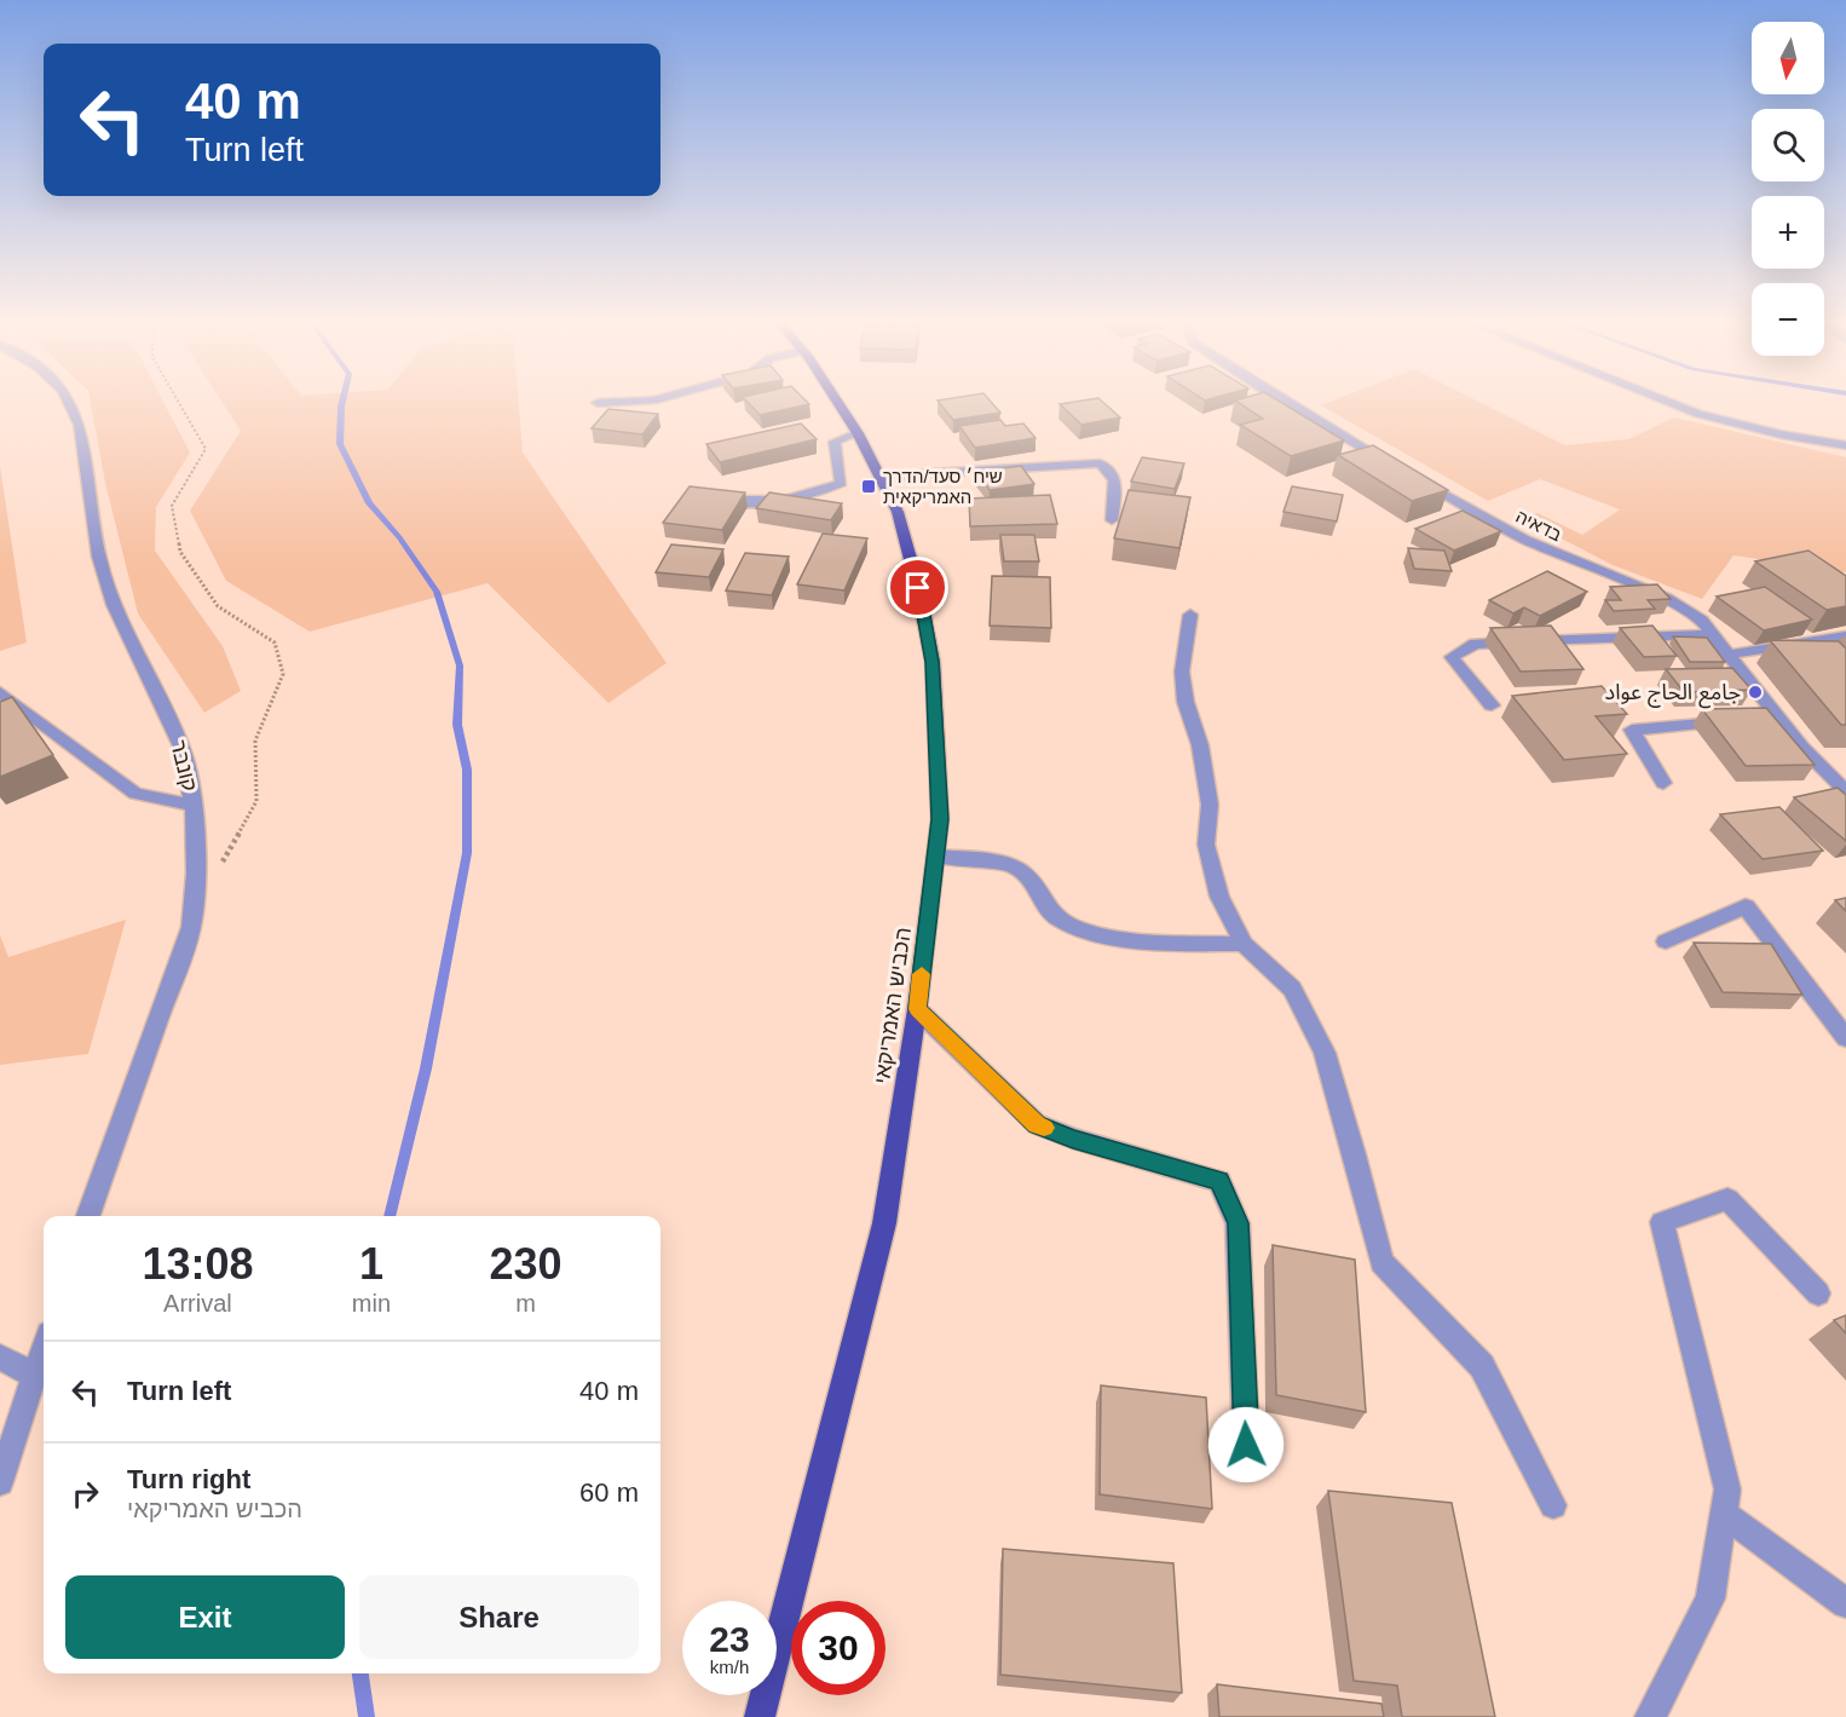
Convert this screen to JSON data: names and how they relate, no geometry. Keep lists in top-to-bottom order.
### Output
{
  "streets": {
    "main road": ["הכביש האמריקאי"],
    "street": ["בדאיה", "קונבר"]
  },
  "places": {
    "transit": ["שיח׳ סעד/הדרך האמריקאית"],
    "other": ["جامع الحاج عواد"]
  },
  "north": "bottom",
  "page": {
    "map_buttons": ["+", "−"],
    "turn": ["40 m", "Turn left"],
    "eta": [
      "13:08",
      "Arrival",
      "1",
      "min",
      "230",
      "m"
    ],
    "list": [
      {
        "name": "Turn left",
        "value": "40 m"
      },
      {
        "name": "Turn right",
        "note": "הכביש האמריקאי",
        "value": "60 m"
      }
    ],
    "buttons": ["Exit", "Share"],
    "speed": "23 km/h",
    "limit": "30"
  }
}
